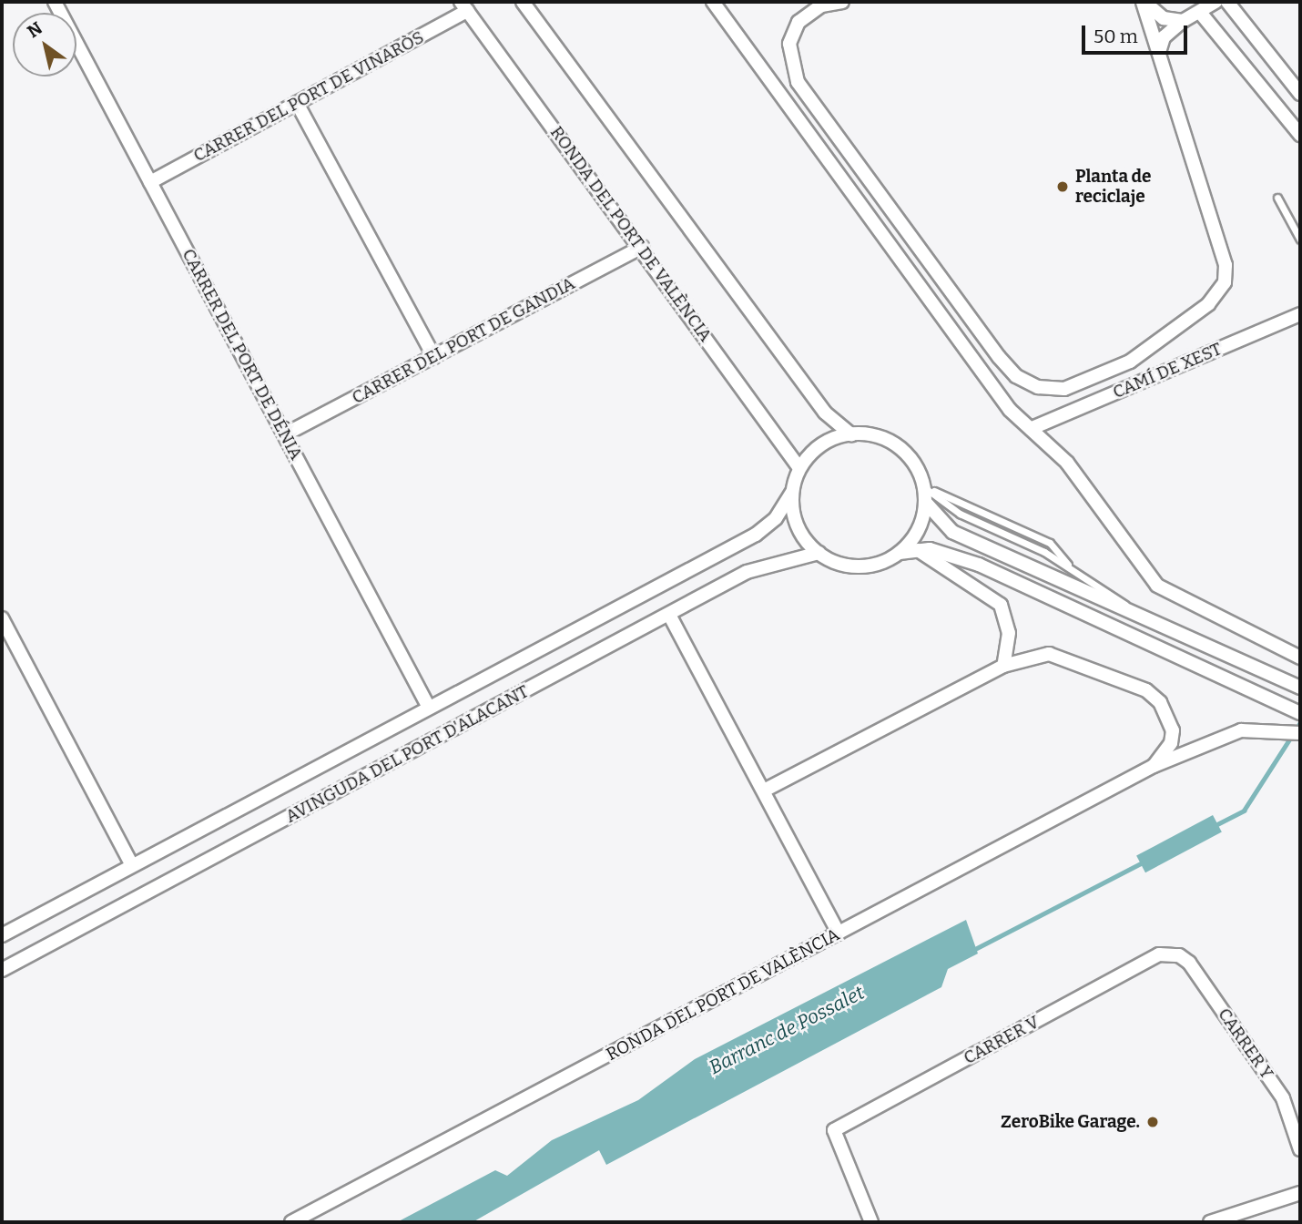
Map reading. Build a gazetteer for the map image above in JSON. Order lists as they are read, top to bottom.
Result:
{
  "streets": {
    "street": [
      "CARRER DEL PORT DE VINARÒS",
      "RONDA DEL PORT DE VALÈNCIA",
      "CARRER DEL PORT DE GANDIA",
      "CARRER DEL PORT DE DÉNIA",
      "CAMÍ DE XEST",
      "AVINGUDA DEL PORT D'ALACANT",
      "CARRER V",
      "CARRER Y"
    ]
  },
  "crossings": [
    ["CARRER DEL PORT DE VINARÒS", "RONDA DEL PORT DE VALÈNCIA"],
    ["CARRER DEL PORT DE VINARÒS", "CARRER DEL PORT DE DÉNIA"],
    ["RONDA DEL PORT DE VALÈNCIA", "CARRER DEL PORT DE GANDIA"],
    ["RONDA DEL PORT DE VALÈNCIA", "AVINGUDA DEL PORT D'ALACANT"],
    ["CARRER DEL PORT DE GANDIA", "CARRER DEL PORT DE DÉNIA"],
    ["CARRER DEL PORT DE DÉNIA", "AVINGUDA DEL PORT D'ALACANT"],
    ["CARRER V", "CARRER Y"]
  ],
  "water": ["Barranc de Possalet"],
  "places": ["Planta de reciclaje", "ZeroBike Garage."],
  "scale_bar": "50 m",
  "north": "top left"
}
